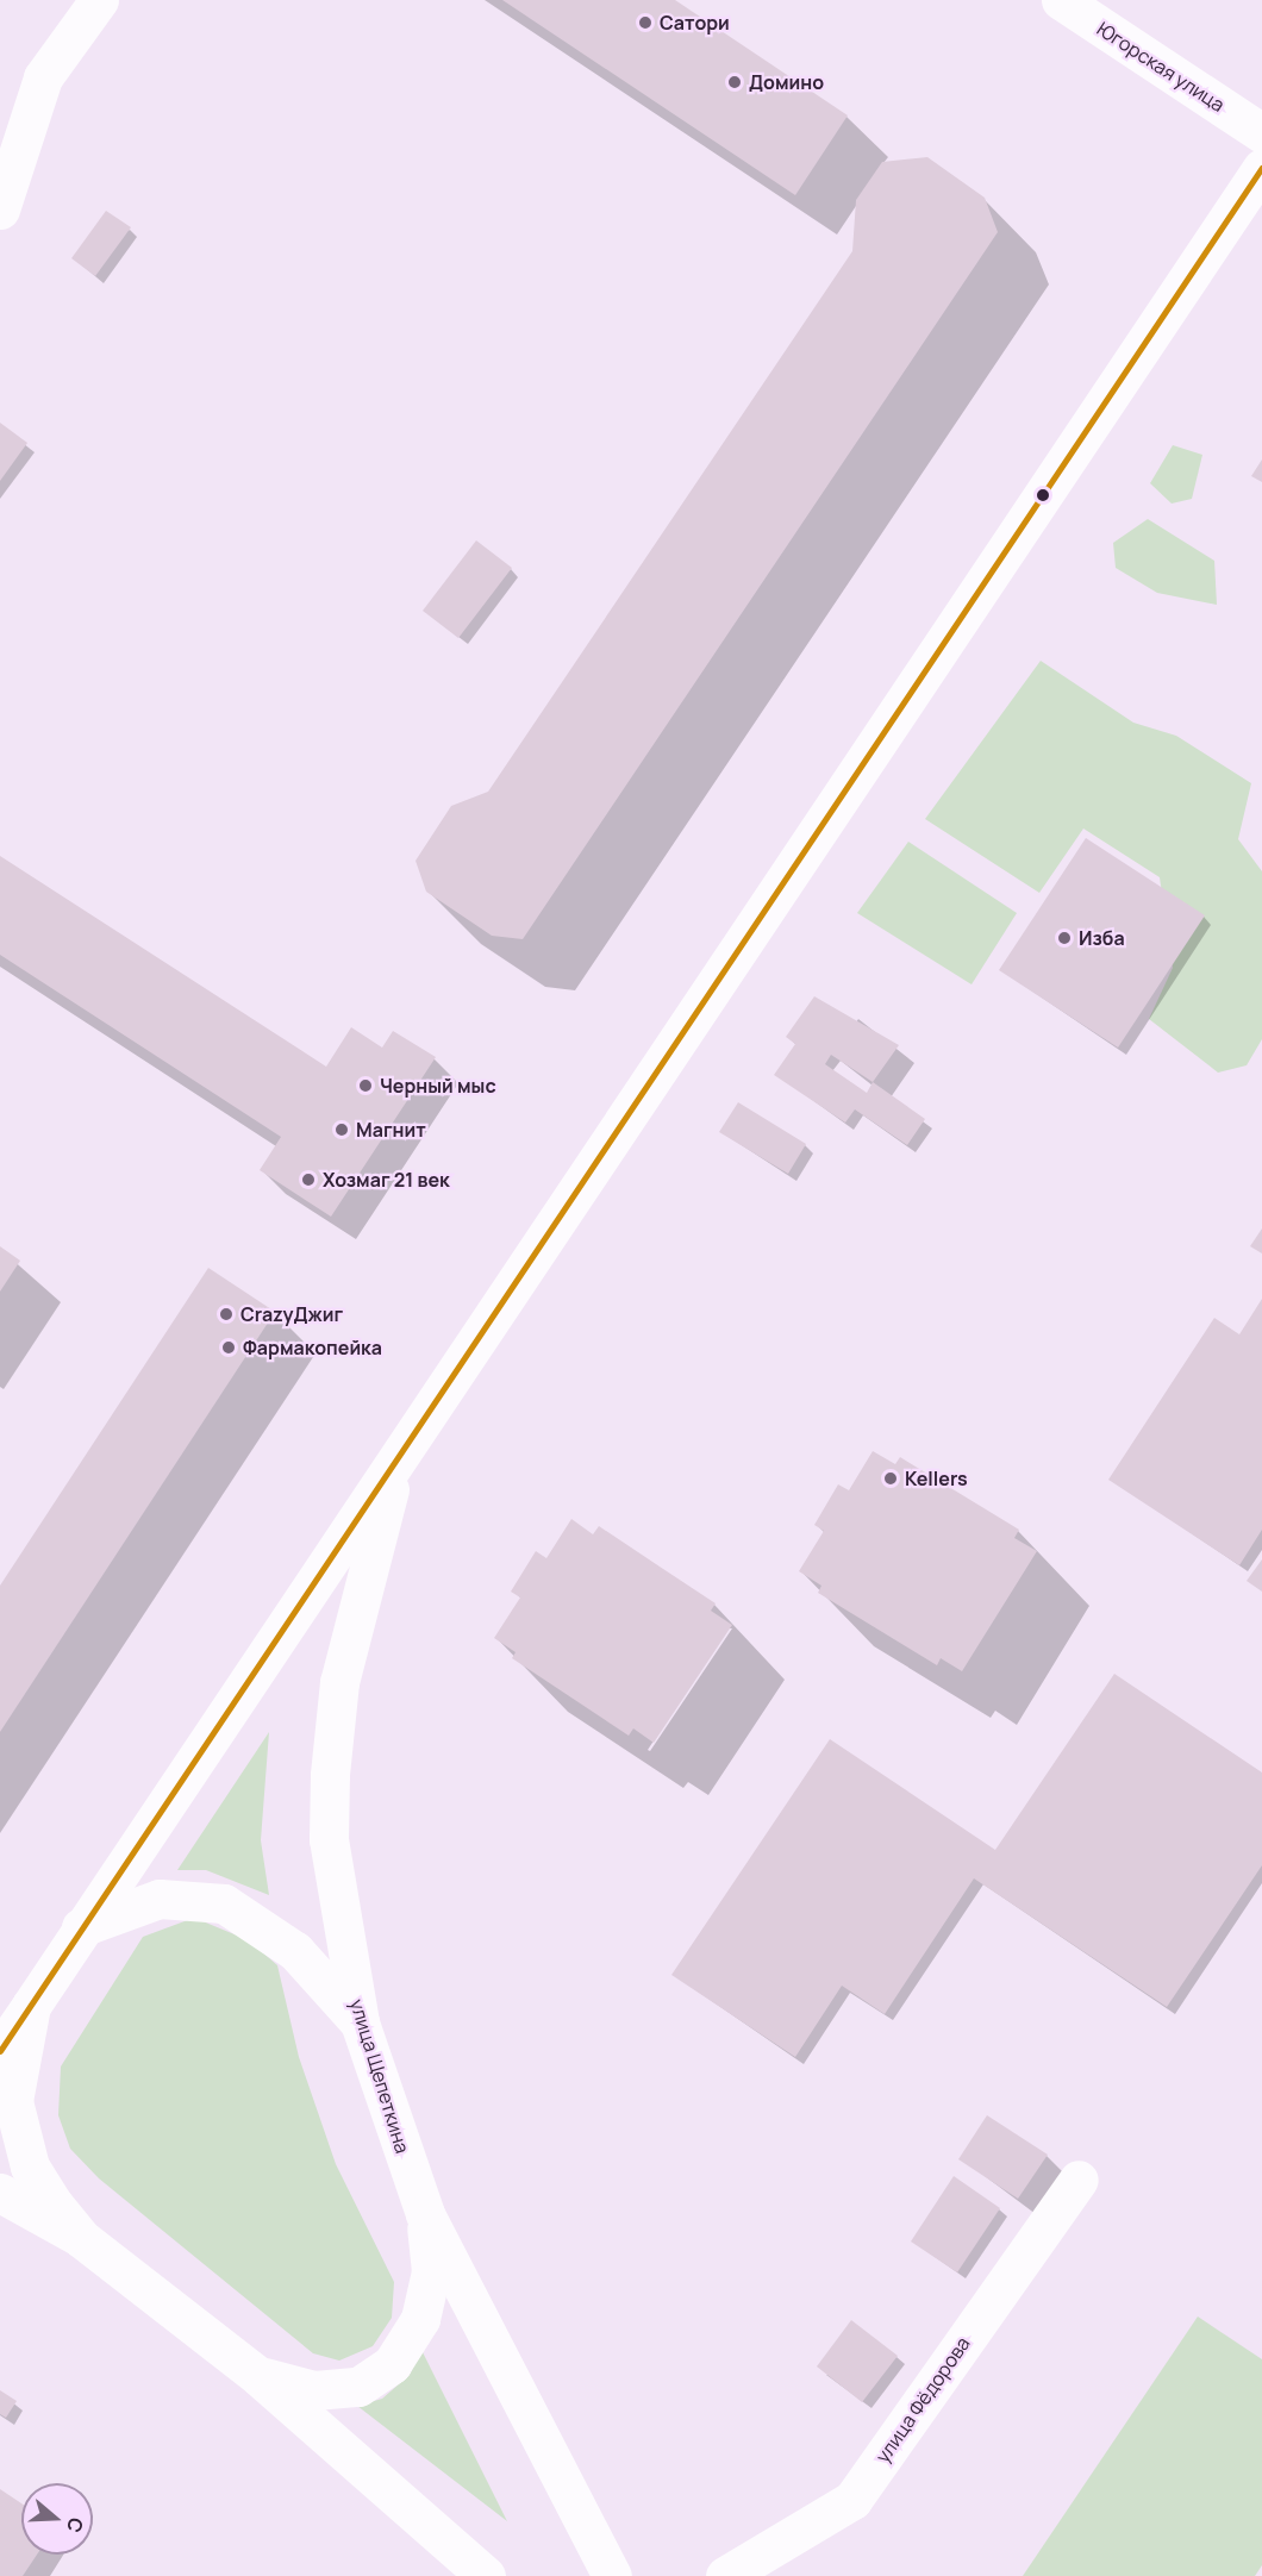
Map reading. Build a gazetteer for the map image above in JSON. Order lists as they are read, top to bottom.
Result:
{
  "streets": {
    "main road": ["Югорская улица", "улица Щепеткина", "улица Фёдорова"]
  },
  "places": [
    "Сатори",
    "Домино",
    "Изба",
    "Черный мыс",
    "Магнит",
    "Хозмаг 21 век",
    "CrazyДжиг",
    "Фармакопейка",
    "Kellers"
  ],
  "north": "right"
}
